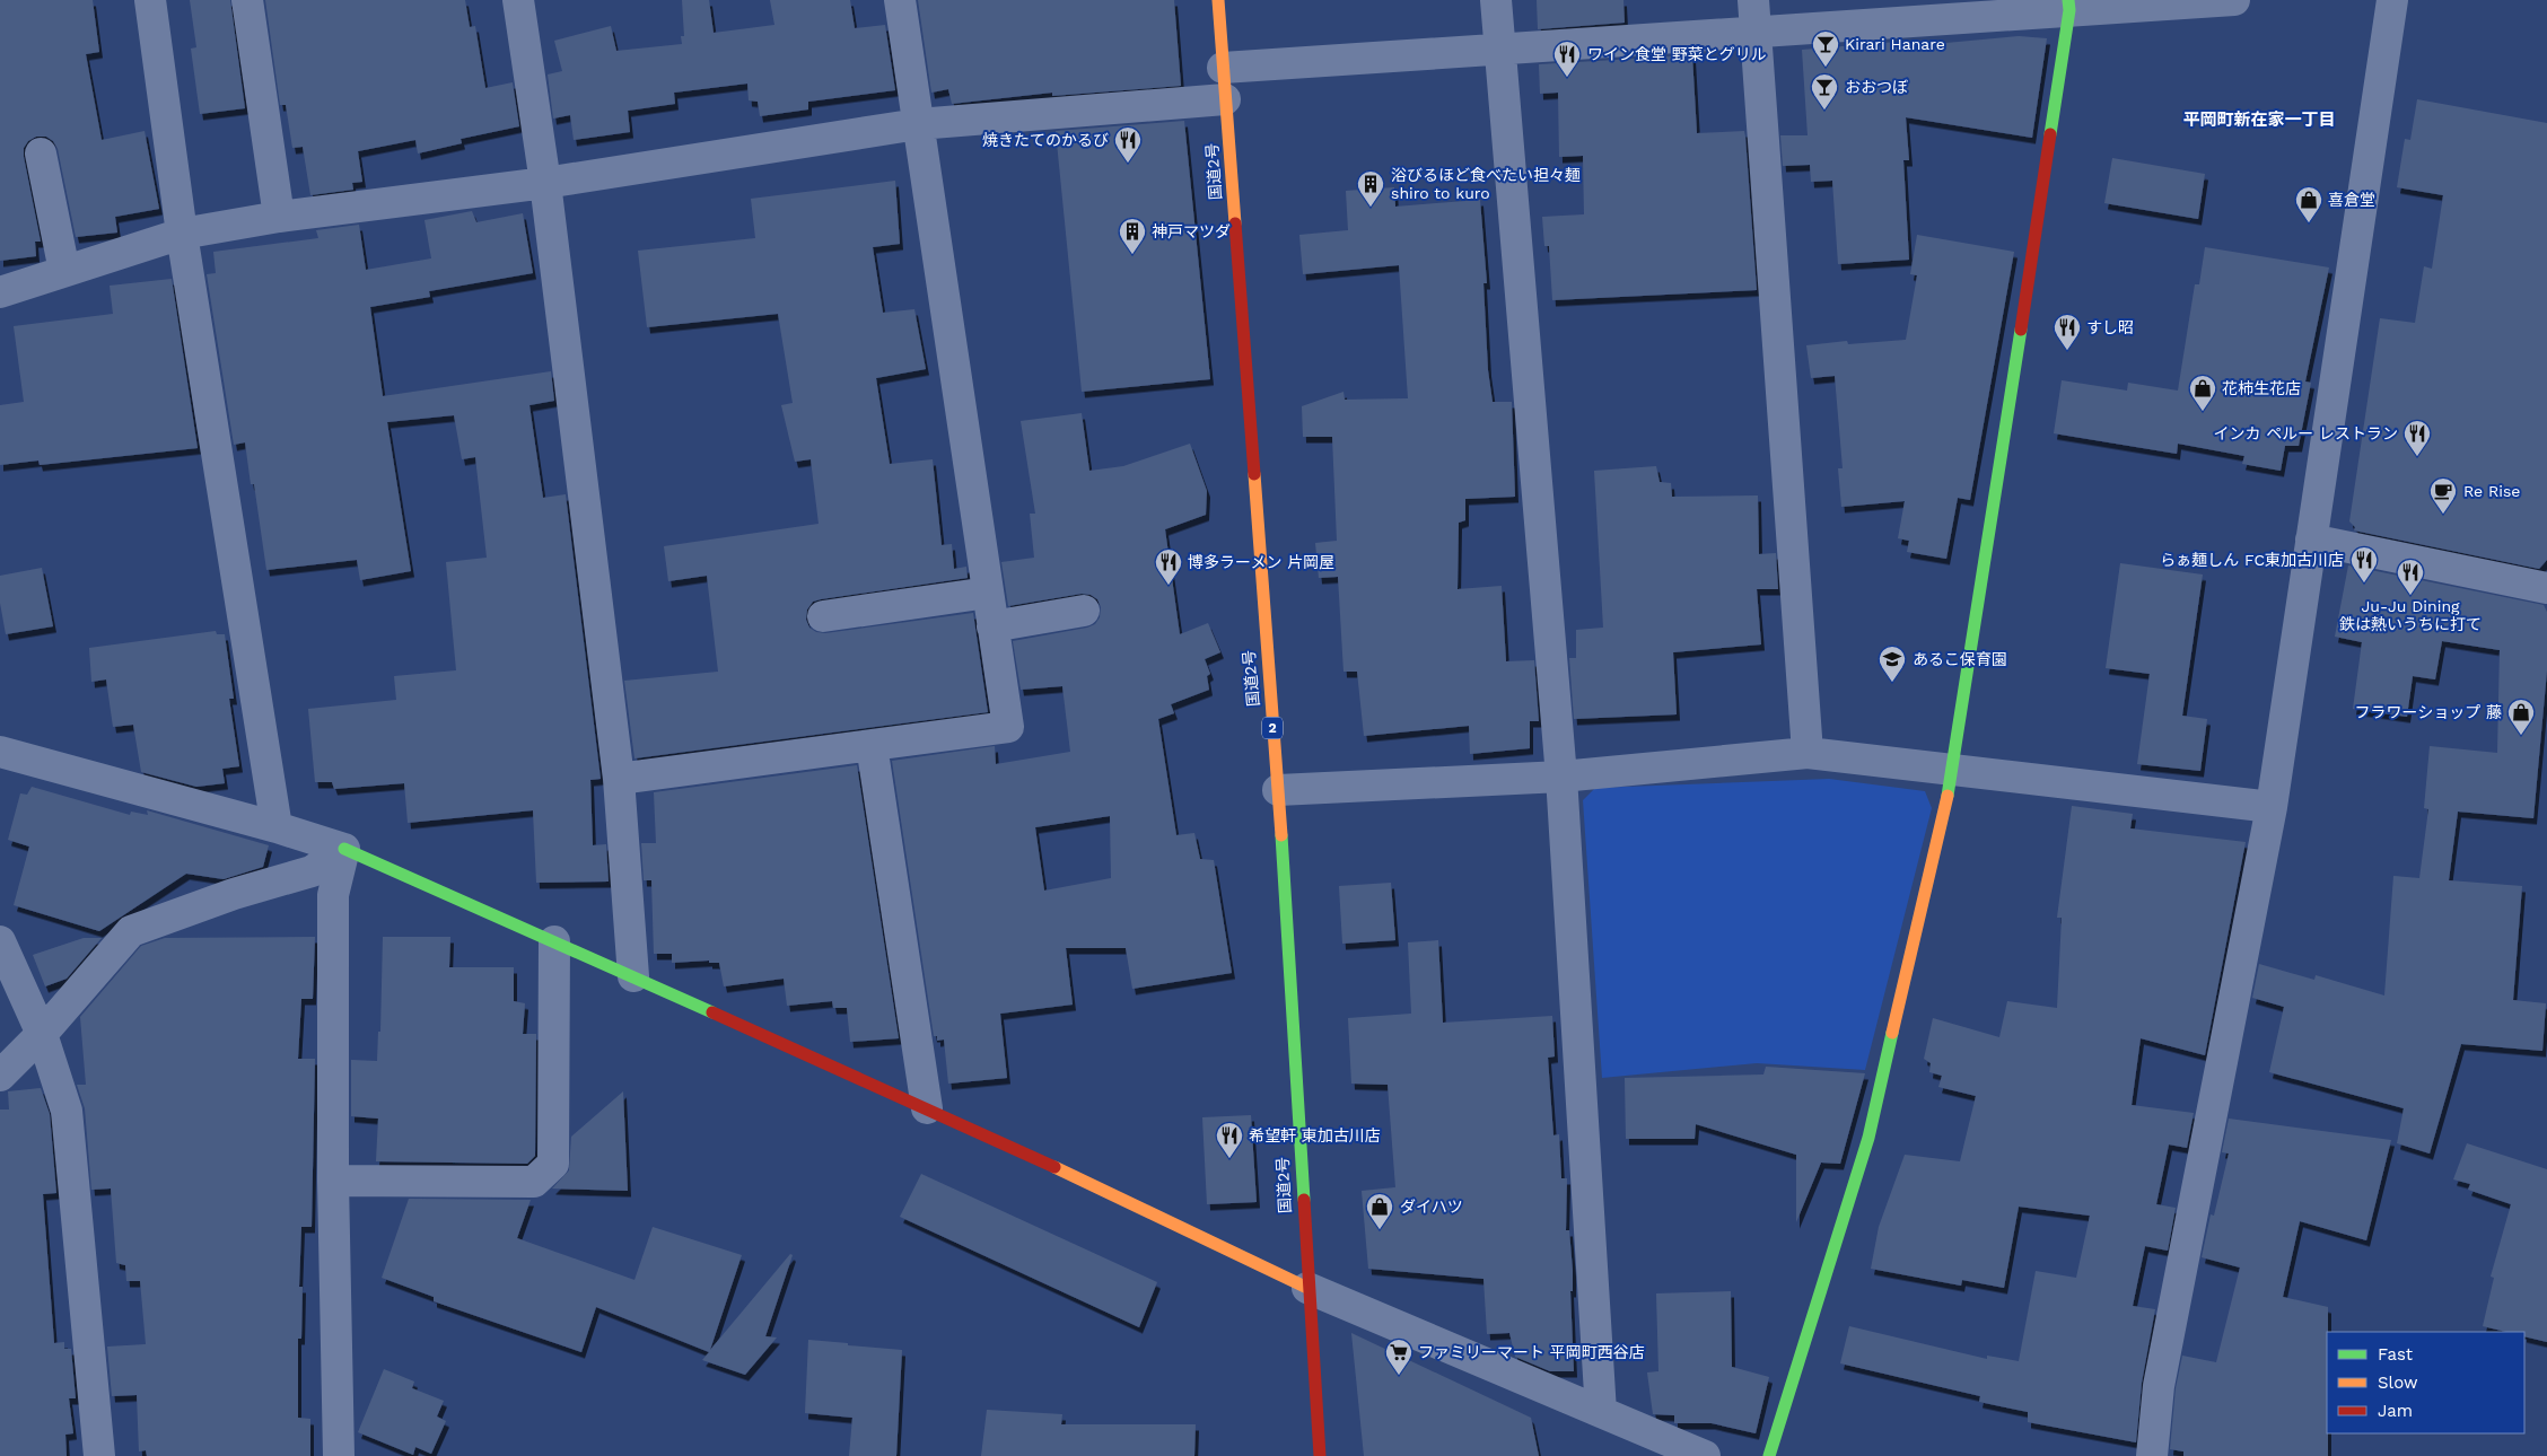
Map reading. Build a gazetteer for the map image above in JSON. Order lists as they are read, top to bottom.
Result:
{
  "streets": {
    "main road": ["国道2号", "2"]
  },
  "districts": ["平岡町新在家一丁目"],
  "places": {
    "bar": ["Kirari Hanare", "おおつぼ"],
    "restaurant": [
      "ワイン食堂 野菜とグリル",
      "焼きたてのかるび",
      "すし昭",
      "インカ ペルー レストラン",
      "らぁ麺しん FC東加古川店",
      "博多ラーメン 片岡屋",
      "Ju-Ju Dining 鉄は熱いうちに打て",
      "希望軒 東加古川店"
    ],
    "building": ["浴びるほど食べたい担々麺 shiro to kuro", "神戸マツダ"],
    "shop": [
      "喜倉堂",
      "花柿生花店",
      "フラワーショップ 藤",
      "ダイハツ"
    ],
    "cafe": ["Re Rise"],
    "school or university": ["あるこ保育園"],
    "supermarket": ["ファミリーマート 平岡町西谷店"]
  },
  "legend": ["Fast", "Slow", "Jam"]
}
